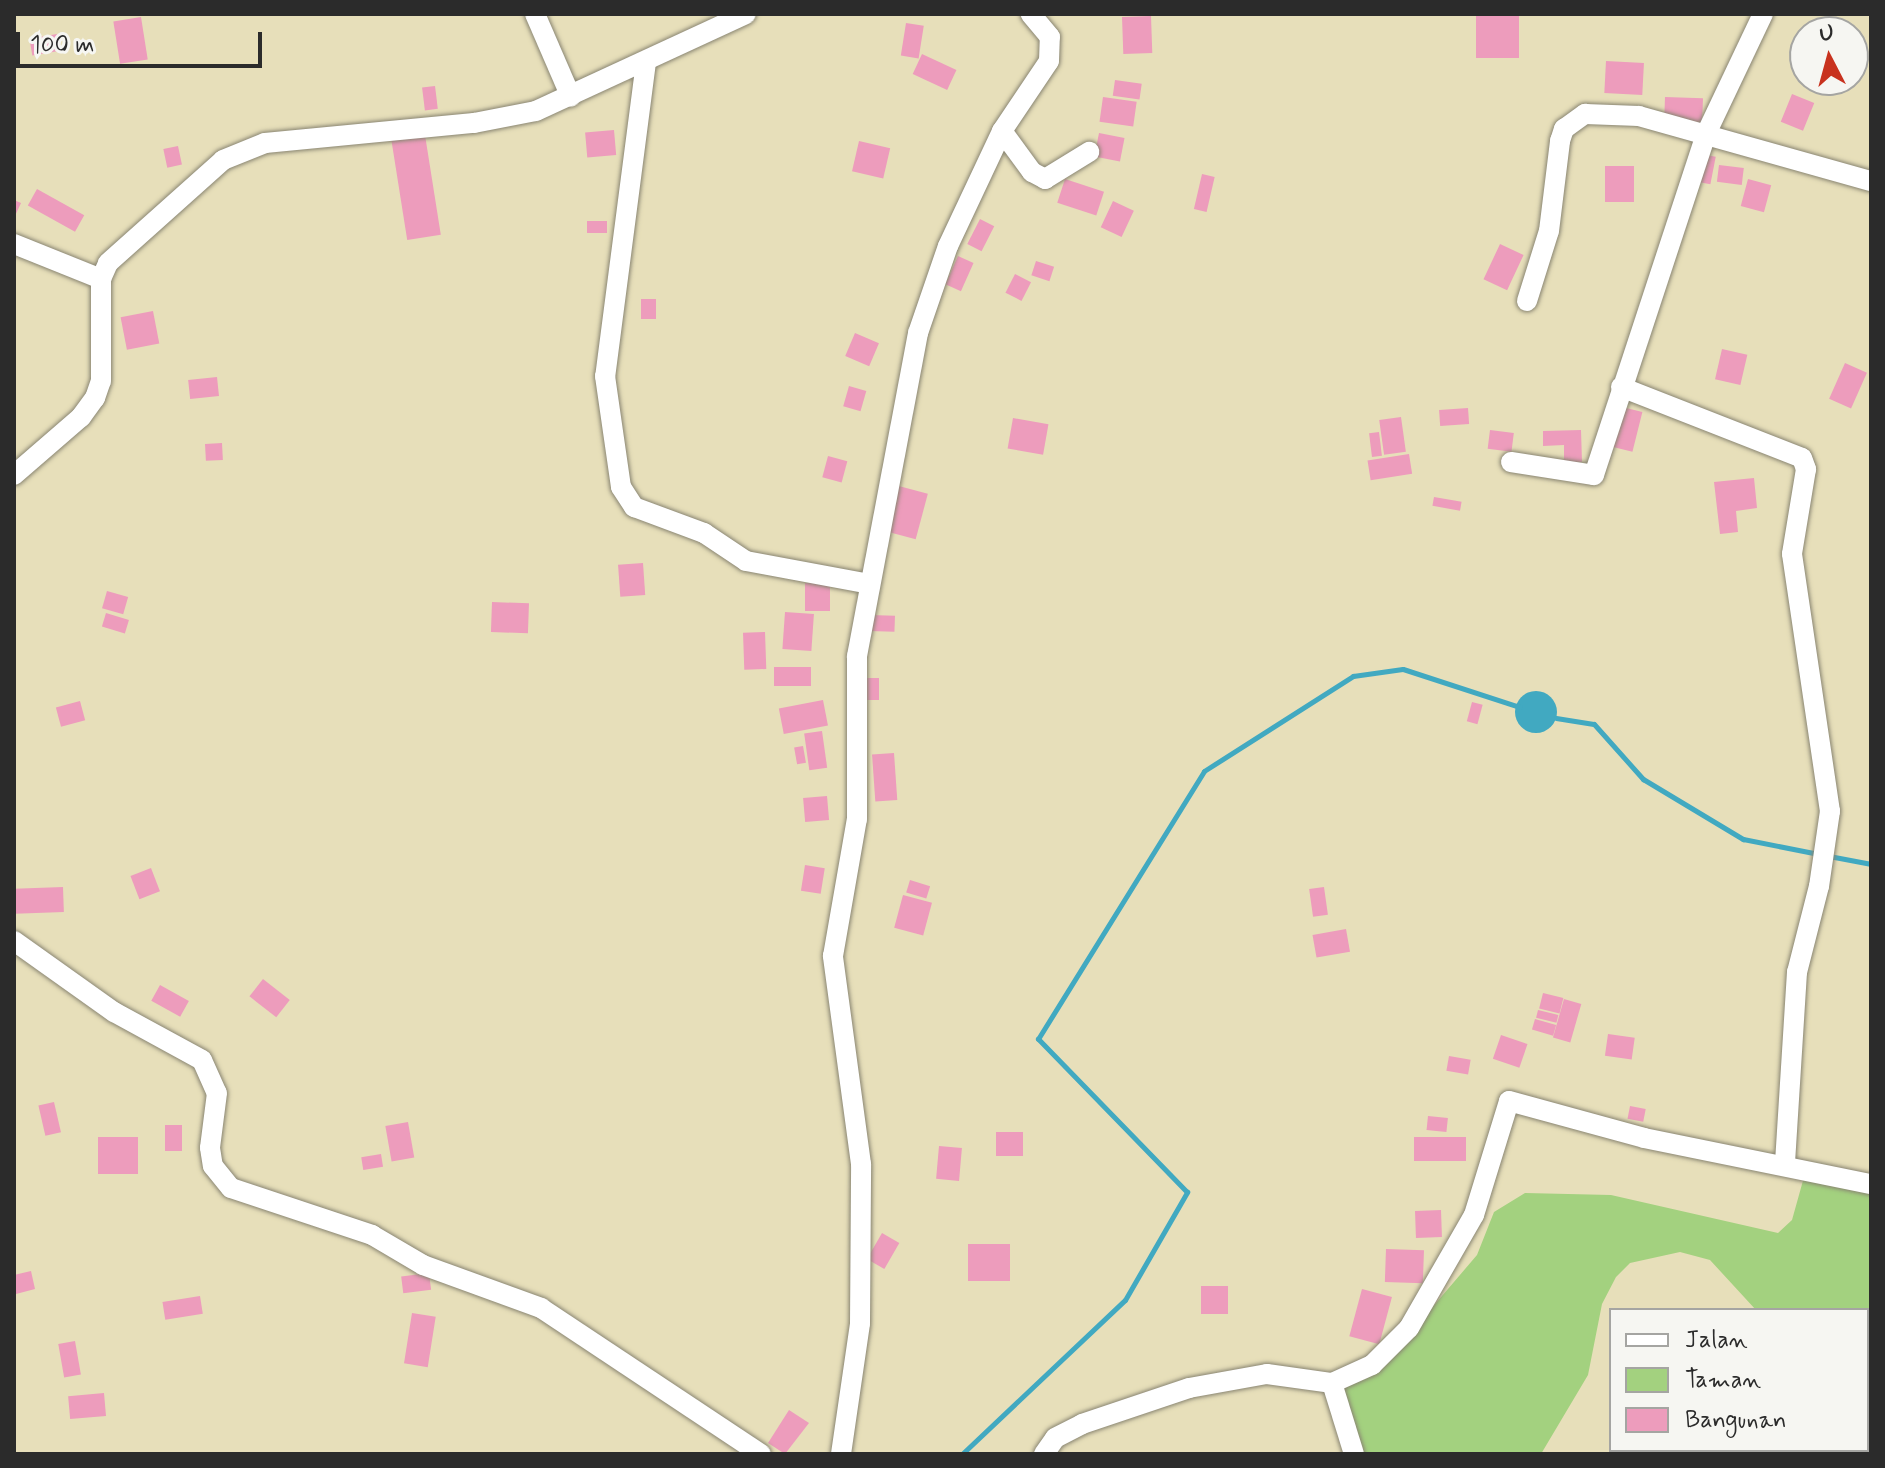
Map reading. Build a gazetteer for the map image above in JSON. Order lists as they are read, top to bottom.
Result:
{
  "legend": ["Jalan", "Taman", "Bangunan"],
  "scale_bar": "100 m",
  "north": "top"
}
